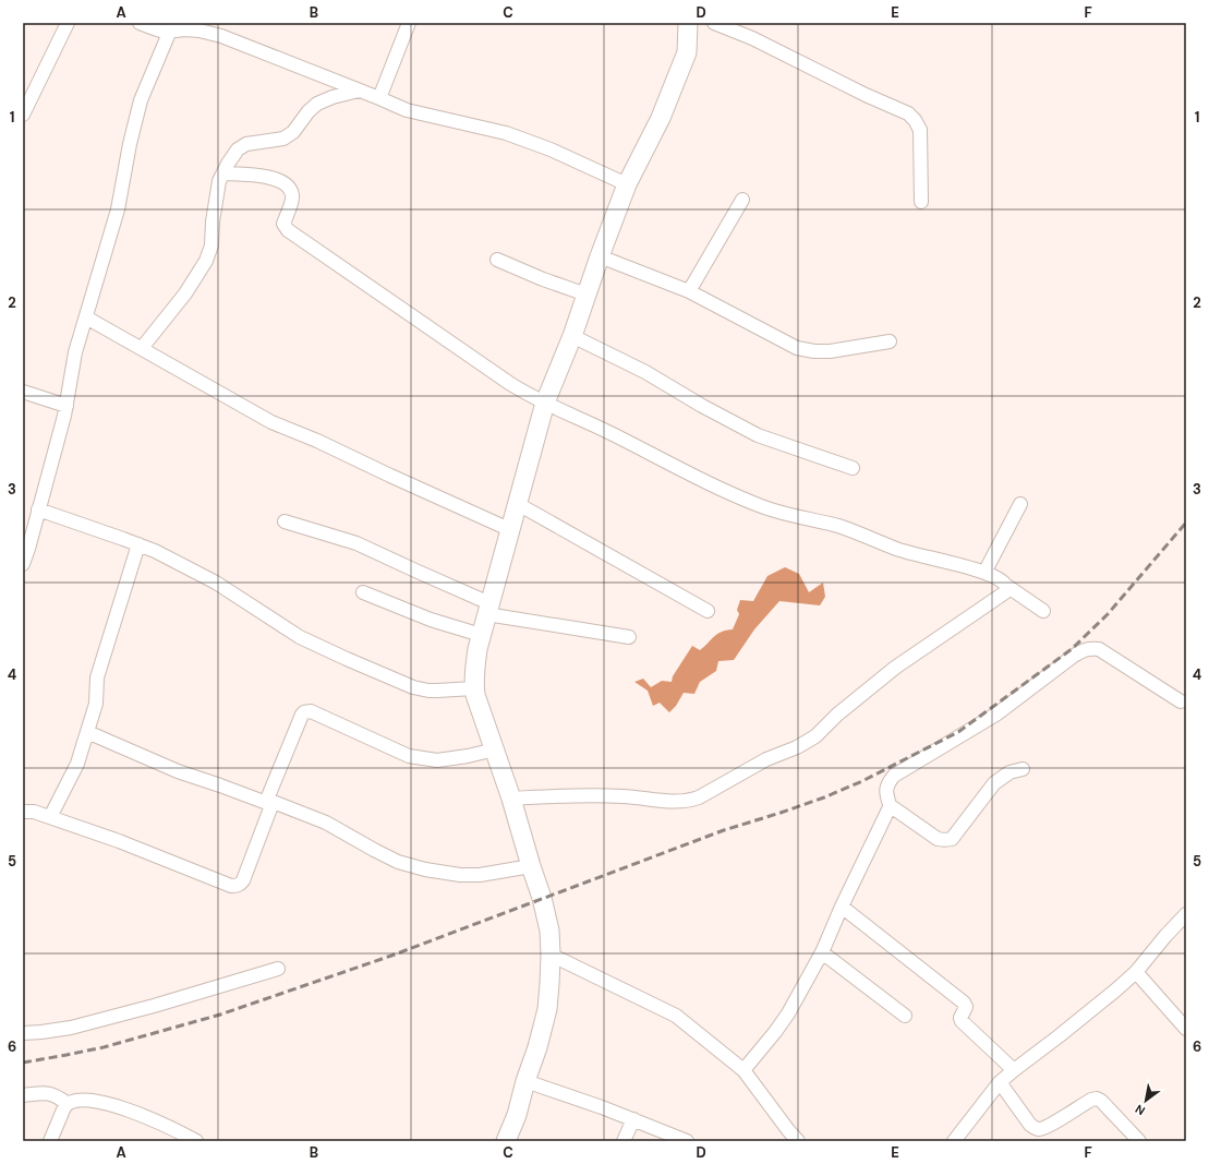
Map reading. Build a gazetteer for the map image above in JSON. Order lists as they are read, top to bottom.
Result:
{
  "north": "bottom left",
  "grid": {
    "columns": [
      "A",
      "B",
      "C",
      "D",
      "E",
      "F"
    ],
    "rows": [
      "1",
      "2",
      "3",
      "4",
      "5",
      "6"
    ]
  }
}
